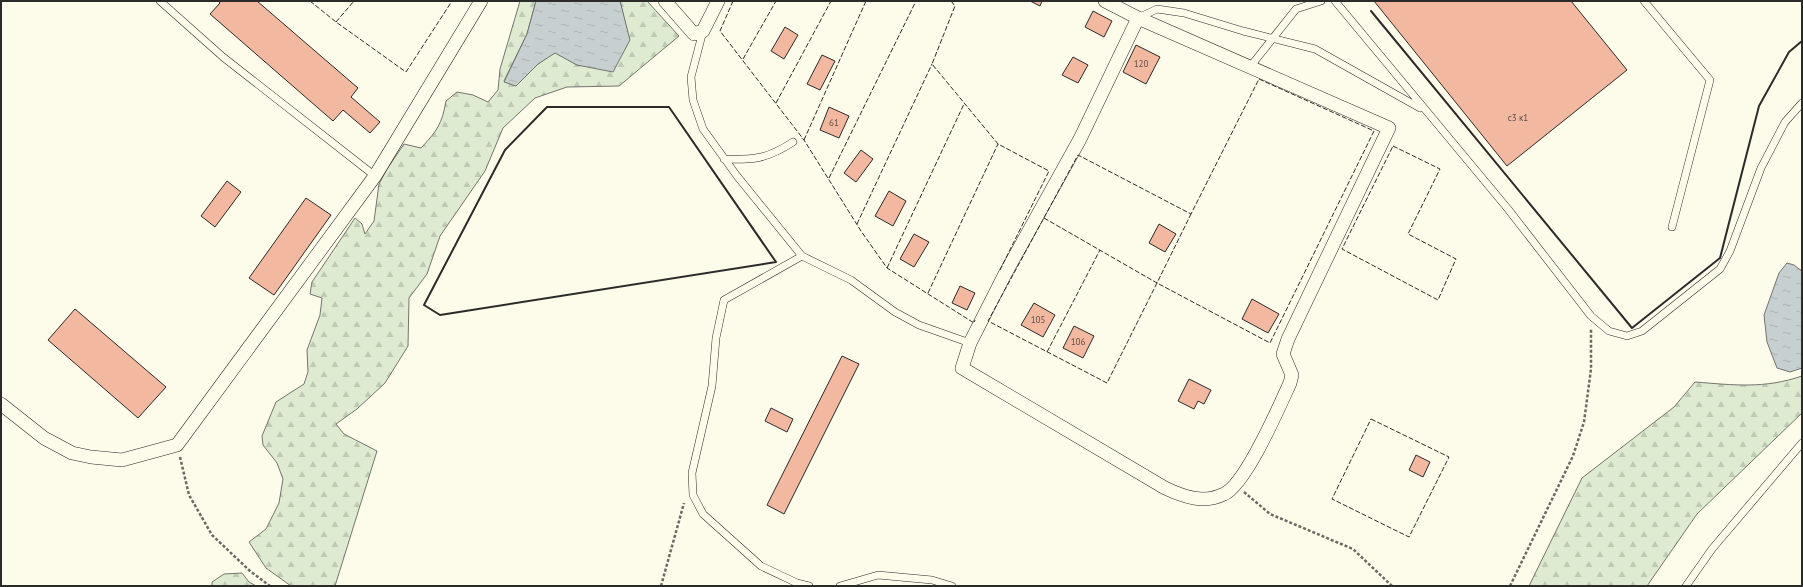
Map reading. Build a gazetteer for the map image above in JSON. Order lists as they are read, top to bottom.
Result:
{
  "house_numbers": [
    "120",
    "с3 к1",
    "61",
    "105",
    "106"
  ]
}
